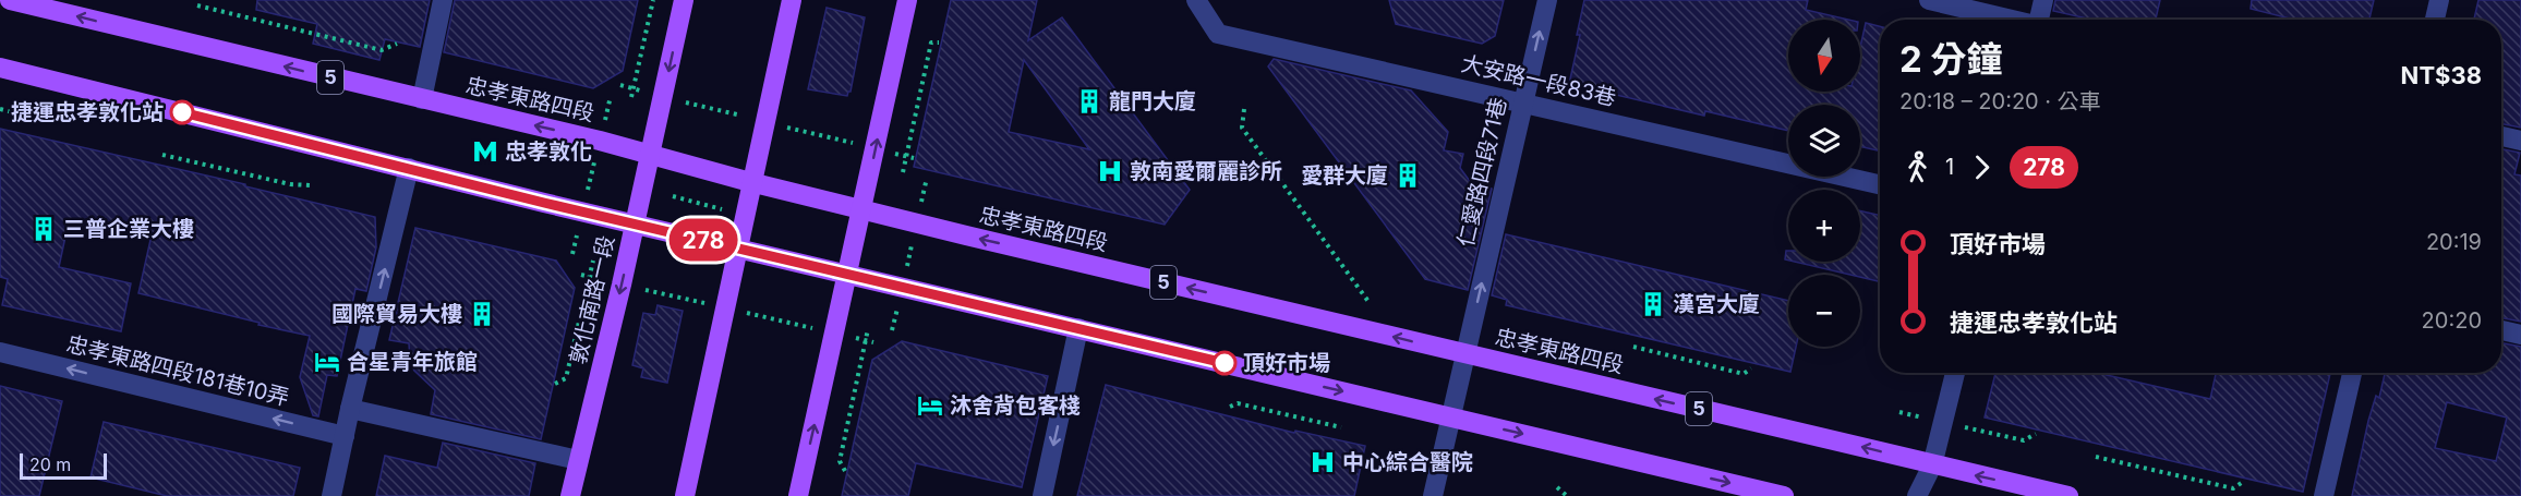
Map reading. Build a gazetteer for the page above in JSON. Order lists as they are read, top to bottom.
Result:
{
  "streets": {
    "main road": ["5", "忠孝東路四段", "敦化南路一段"],
    "street": ["大安路一段83巷", "仁愛路四段71巷", "忠孝東路四段181巷10弄"]
  },
  "crossings": [
    ["大安路一段83巷", "仁愛路四段71巷"],
    ["忠孝東路四段", "仁愛路四段71巷"],
    ["忠孝東路四段", "敦化南路一段"]
  ],
  "one_way": ["仁愛路四段71巷", "忠孝東路四段181巷10弄"],
  "places": {
    "building": [
      "龍門大廈",
      "愛群大廈",
      "三普企業大樓",
      "漢宮大廈",
      "國際貿易大樓"
    ],
    "other": ["捷運忠孝敦化站", "頂好市場"],
    "metro station": ["忠孝敦化"],
    "hospital": ["敦南愛爾麗診所", "中心綜合醫院"],
    "hotel": ["合星青年旅館", "沐舍背包客棧"]
  },
  "lines": ["bus line 278"],
  "scale_bar": "20 m",
  "north": "bottom",
  "page": {
    "on_map": "278",
    "map_buttons": ["+", "−"],
    "heading": ["2 分鐘", "20:18 – 20:20 · 公車", "NT$38"],
    "legs": ["1", "278"],
    "list": [
      {
        "name": "頂好市場",
        "value": "20:19"
      },
      {
        "name": "捷運忠孝敦化站",
        "value": "20:20"
      }
    ],
    "scale": "20 m"
  }
}
